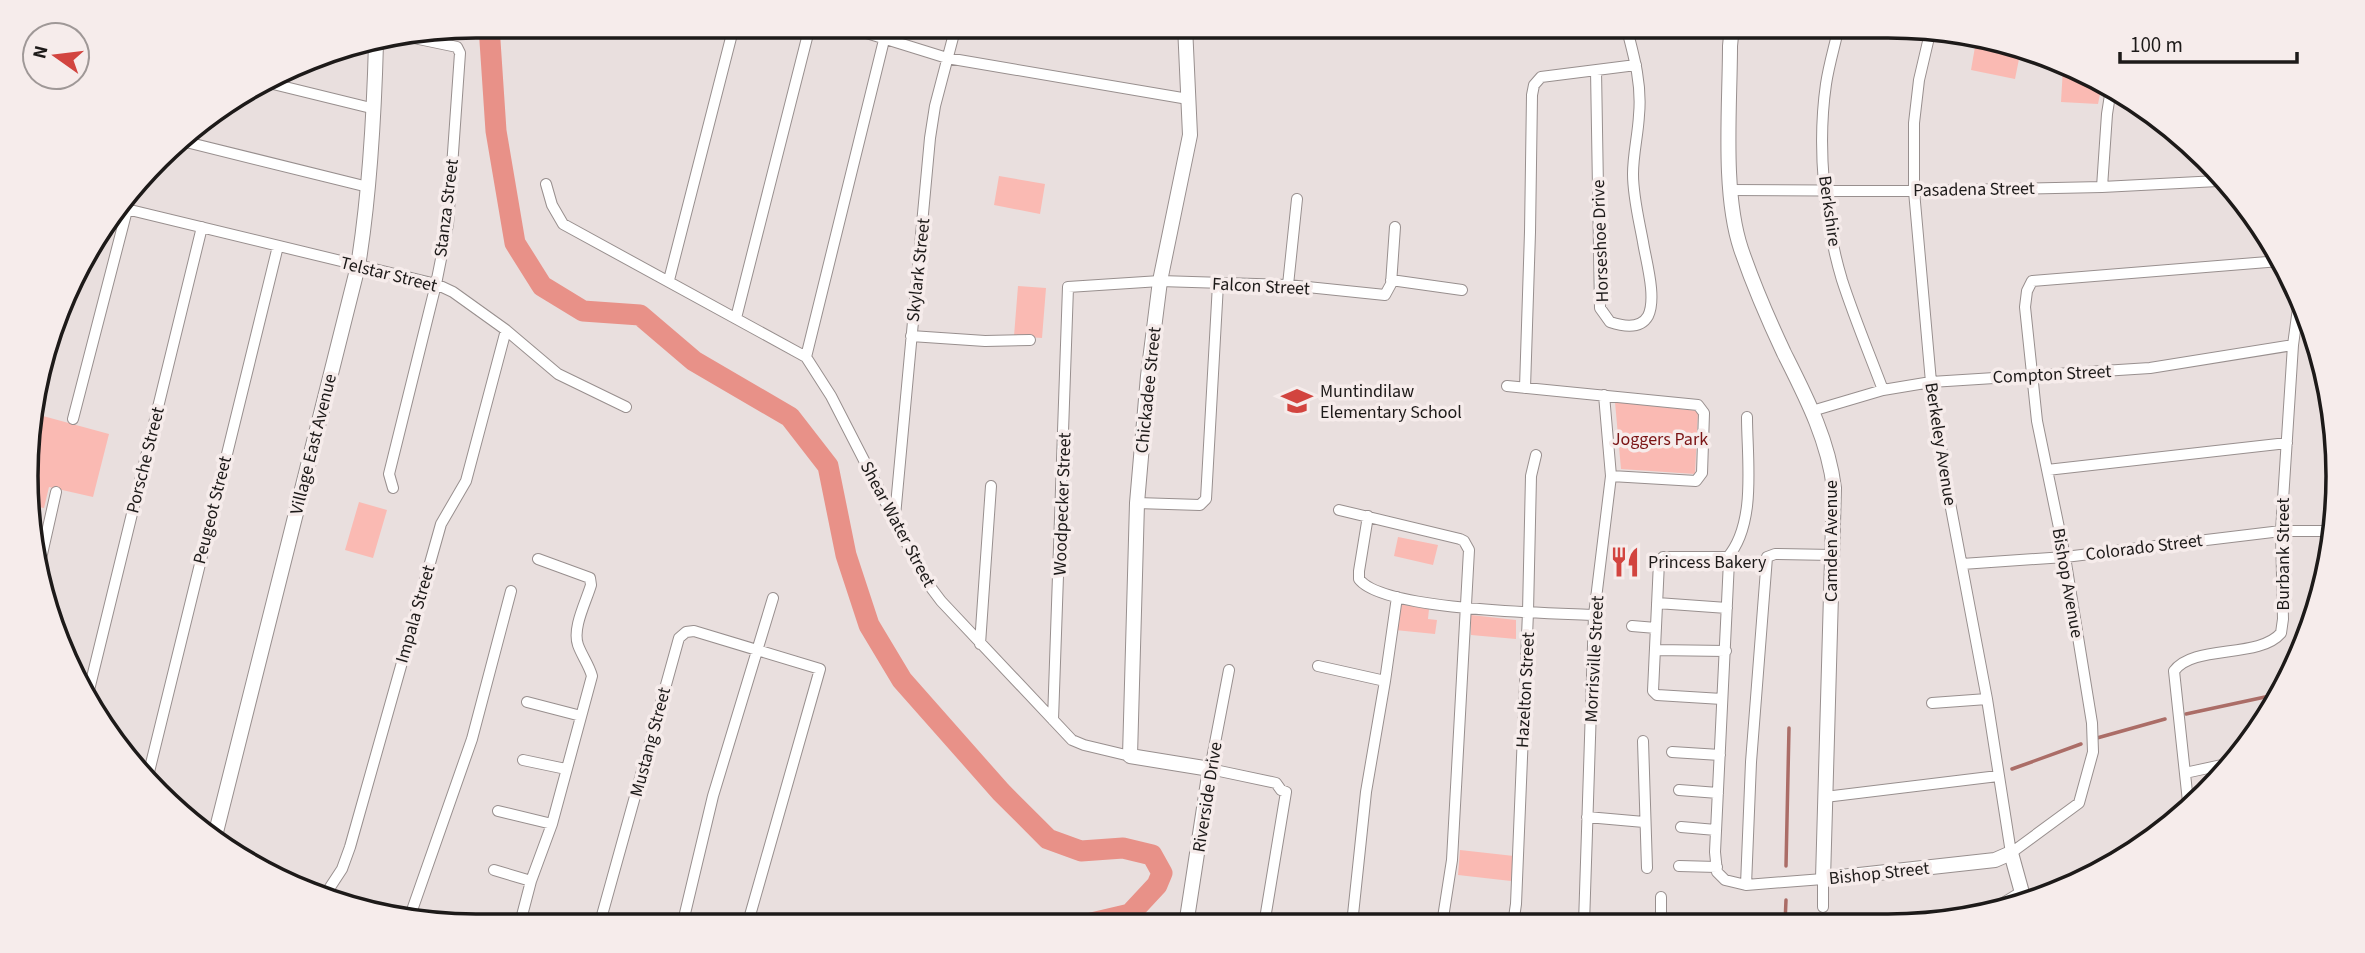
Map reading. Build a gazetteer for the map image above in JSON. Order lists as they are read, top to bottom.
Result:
{
  "streets": {
    "street": [
      "Pasadena Street",
      "Stanza Street",
      "Berkshire",
      "Horseshoe Drive",
      "Skylark Street",
      "Telstar Street",
      "Falcon Street",
      "Compton Street",
      "Chickadee Street",
      "Village East Avenue",
      "Berkeley Avenue",
      "Porsche Street",
      "Woodpecker Street",
      "Peugeot Street",
      "Shear Water Street",
      "Camden Avenue",
      "Colorado Street",
      "Burbank Street",
      "Bishop Avenue",
      "Impala Street",
      "Morrisville Street",
      "Hazelton Street",
      "Mustang Street",
      "Riverside Drive",
      "Bishop Street"
    ]
  },
  "crossings": [
    ["Pasadena Street", "Berkshire"],
    ["Pasadena Street", "Berkeley Avenue"],
    ["Pasadena Street", "Camden Avenue"],
    ["Stanza Street", "Telstar Street"],
    ["Berkshire", "Compton Street"],
    ["Skylark Street", "Shear Water Street"],
    ["Telstar Street", "Village East Avenue"],
    ["Telstar Street", "Porsche Street"],
    ["Telstar Street", "Peugeot Street"],
    ["Telstar Street", "Impala Street"],
    ["Falcon Street", "Chickadee Street"],
    ["Falcon Street", "Woodpecker Street"],
    ["Compton Street", "Berkeley Avenue"],
    ["Compton Street", "Camden Avenue"],
    ["Compton Street", "Burbank Street"],
    ["Compton Street", "Bishop Avenue"],
    ["Chickadee Street", "Shear Water Street"],
    ["Berkeley Avenue", "Colorado Street"],
    ["Berkeley Avenue", "Bishop Avenue"],
    ["Berkeley Avenue", "Bishop Street"],
    ["Woodpecker Street", "Shear Water Street"],
    ["Shear Water Street", "Riverside Drive"],
    ["Camden Avenue", "Bishop Street"],
    ["Colorado Street", "Burbank Street"],
    ["Colorado Street", "Bishop Avenue"],
    ["Bishop Avenue", "Bishop Street"]
  ],
  "parks": ["Joggers Park"],
  "places": {
    "school or university": ["Muntindilaw Elementary School"],
    "restaurant": ["Princess Bakery"]
  },
  "scale_bar": "100 m",
  "north": "left"
}
